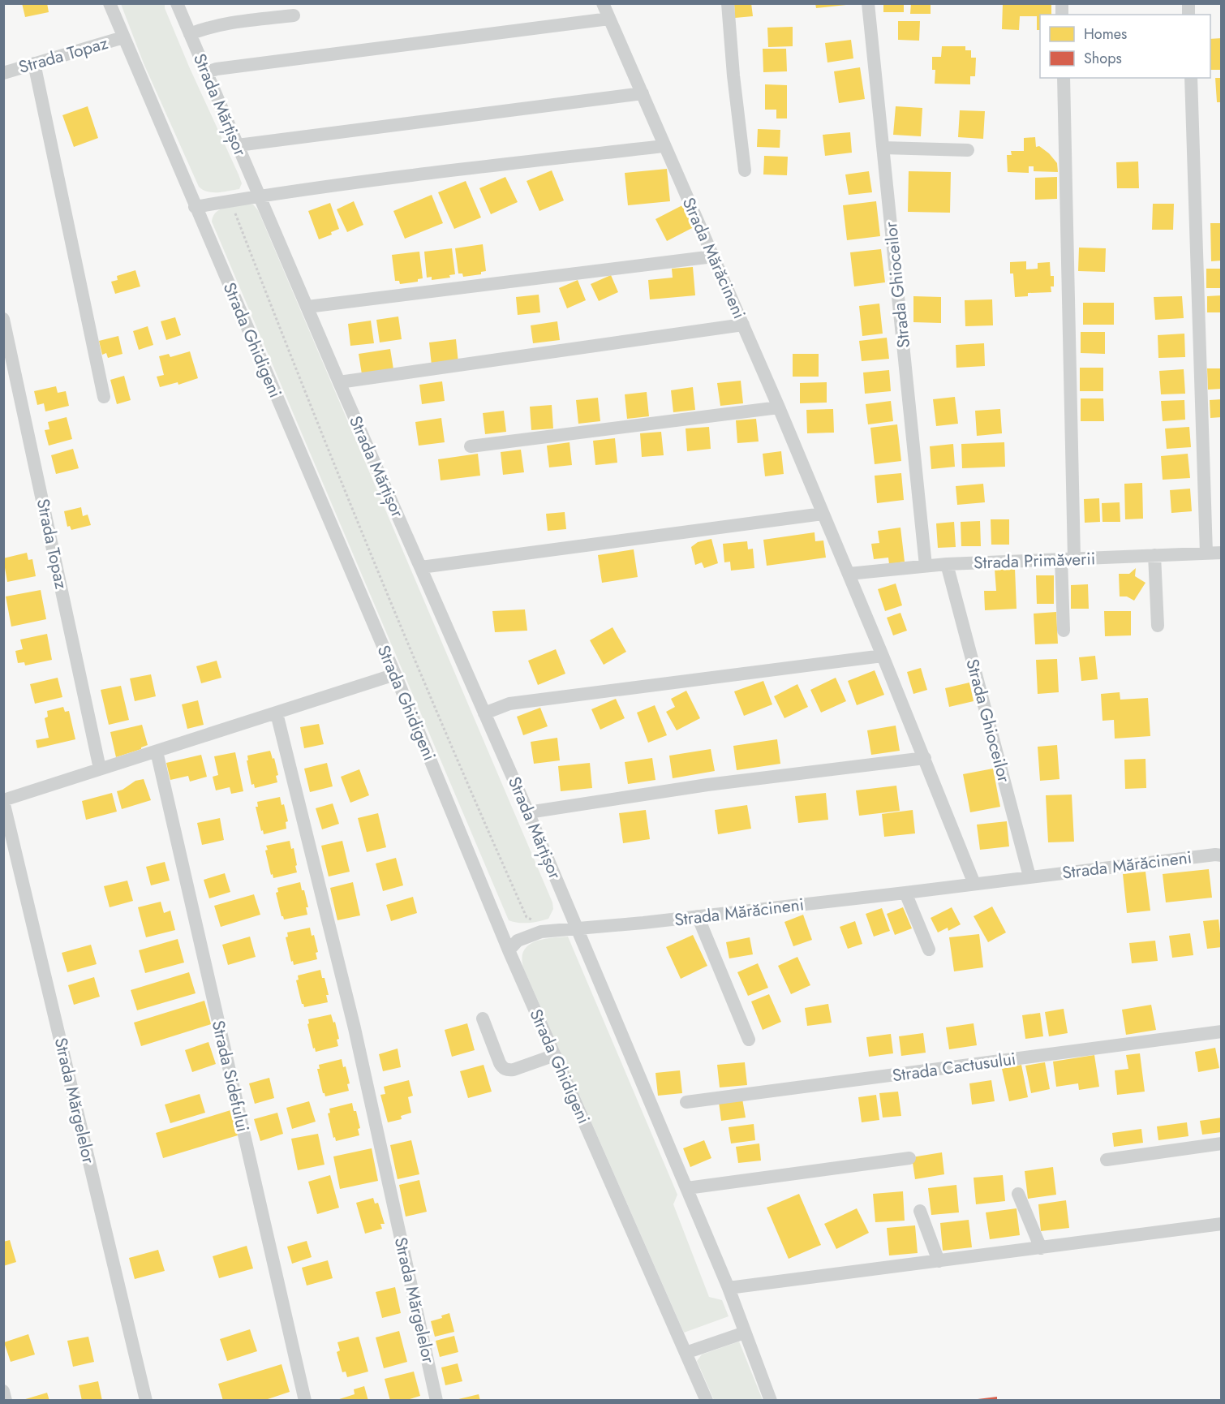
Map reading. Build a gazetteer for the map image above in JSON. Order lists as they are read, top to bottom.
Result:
{
  "streets": {
    "street": [
      "Strada Topaz",
      "Strada Mărțișor",
      "Strada Mărăcineni",
      "Strada Ghioceilor",
      "Strada Ghidigeni",
      "Strada Primăverii",
      "Strada Cactusului",
      "Strada Sidefului",
      "Strada Mărgelelor"
    ]
  },
  "crossings": [
    ["Strada Topaz", "Strada Ghidigeni"],
    ["Strada Mărțișor", "Strada Mărăcineni"],
    ["Strada Mărăcineni", "Strada Ghioceilor"],
    ["Strada Mărăcineni", "Strada Ghidigeni"],
    ["Strada Mărăcineni", "Strada Primăverii"],
    ["Strada Ghioceilor", "Strada Primăverii"]
  ],
  "legend": ["Homes", "Shops"]
}
